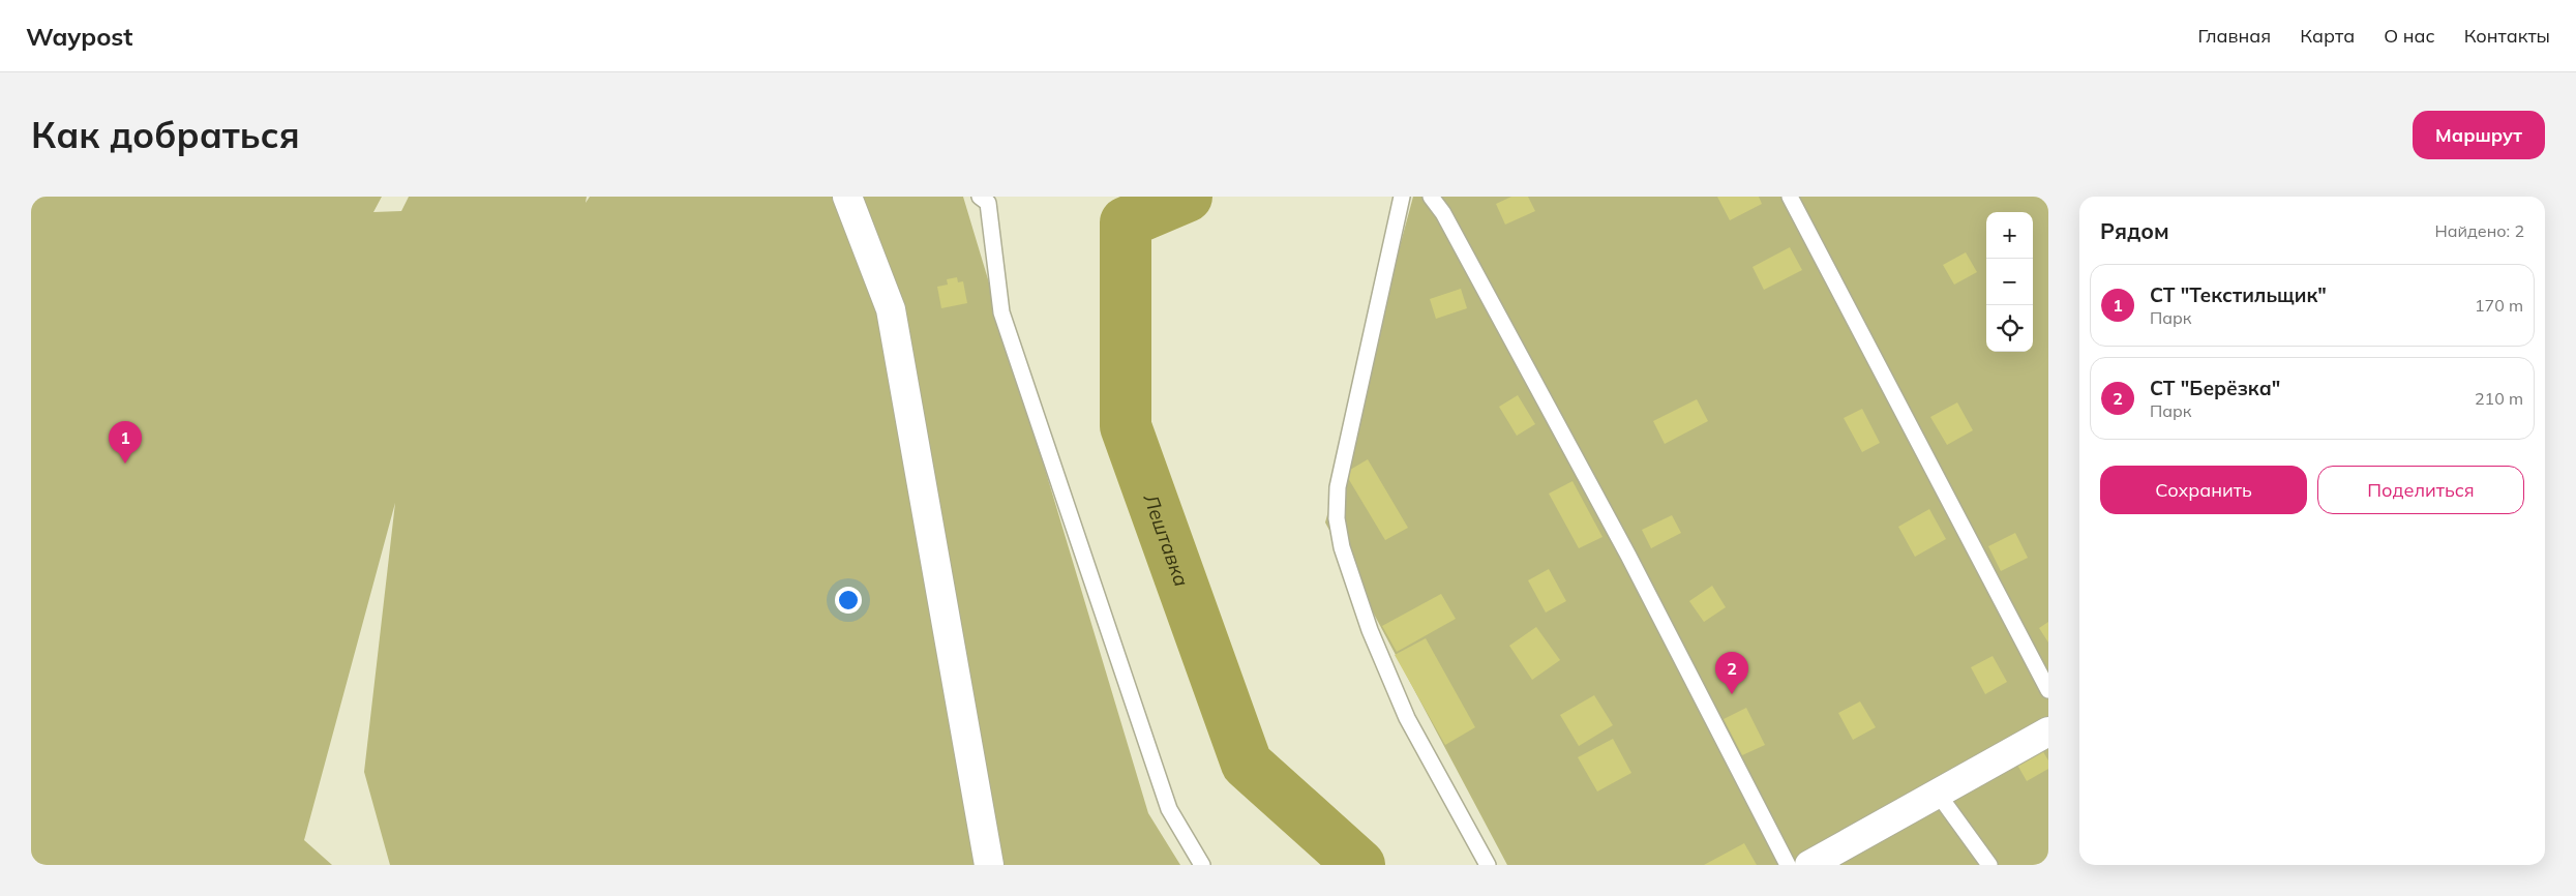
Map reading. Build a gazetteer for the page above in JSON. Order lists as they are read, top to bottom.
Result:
{
  "water": ["Лештавка"],
  "page": {
    "header": "Waypost",
    "nav": [
      "Главная",
      "Карта",
      "О нас",
      "Контакты"
    ],
    "buttons": [
      "Маршрут",
      ["Сохранить", "Поделиться"]
    ],
    "title": "Как добраться",
    "heading": ["Рядом", "Найдено: 2"],
    "map_buttons": ["+", "−"],
    "list": [
      {
        "mark": "1",
        "name": "СТ \"Текстильщик\"",
        "note": "Парк",
        "value": "170 m"
      },
      {
        "mark": "2",
        "name": "СТ \"Берёзка\"",
        "note": "Парк",
        "value": "210 m"
      }
    ],
    "pins": ["1", "2"]
  }
}
